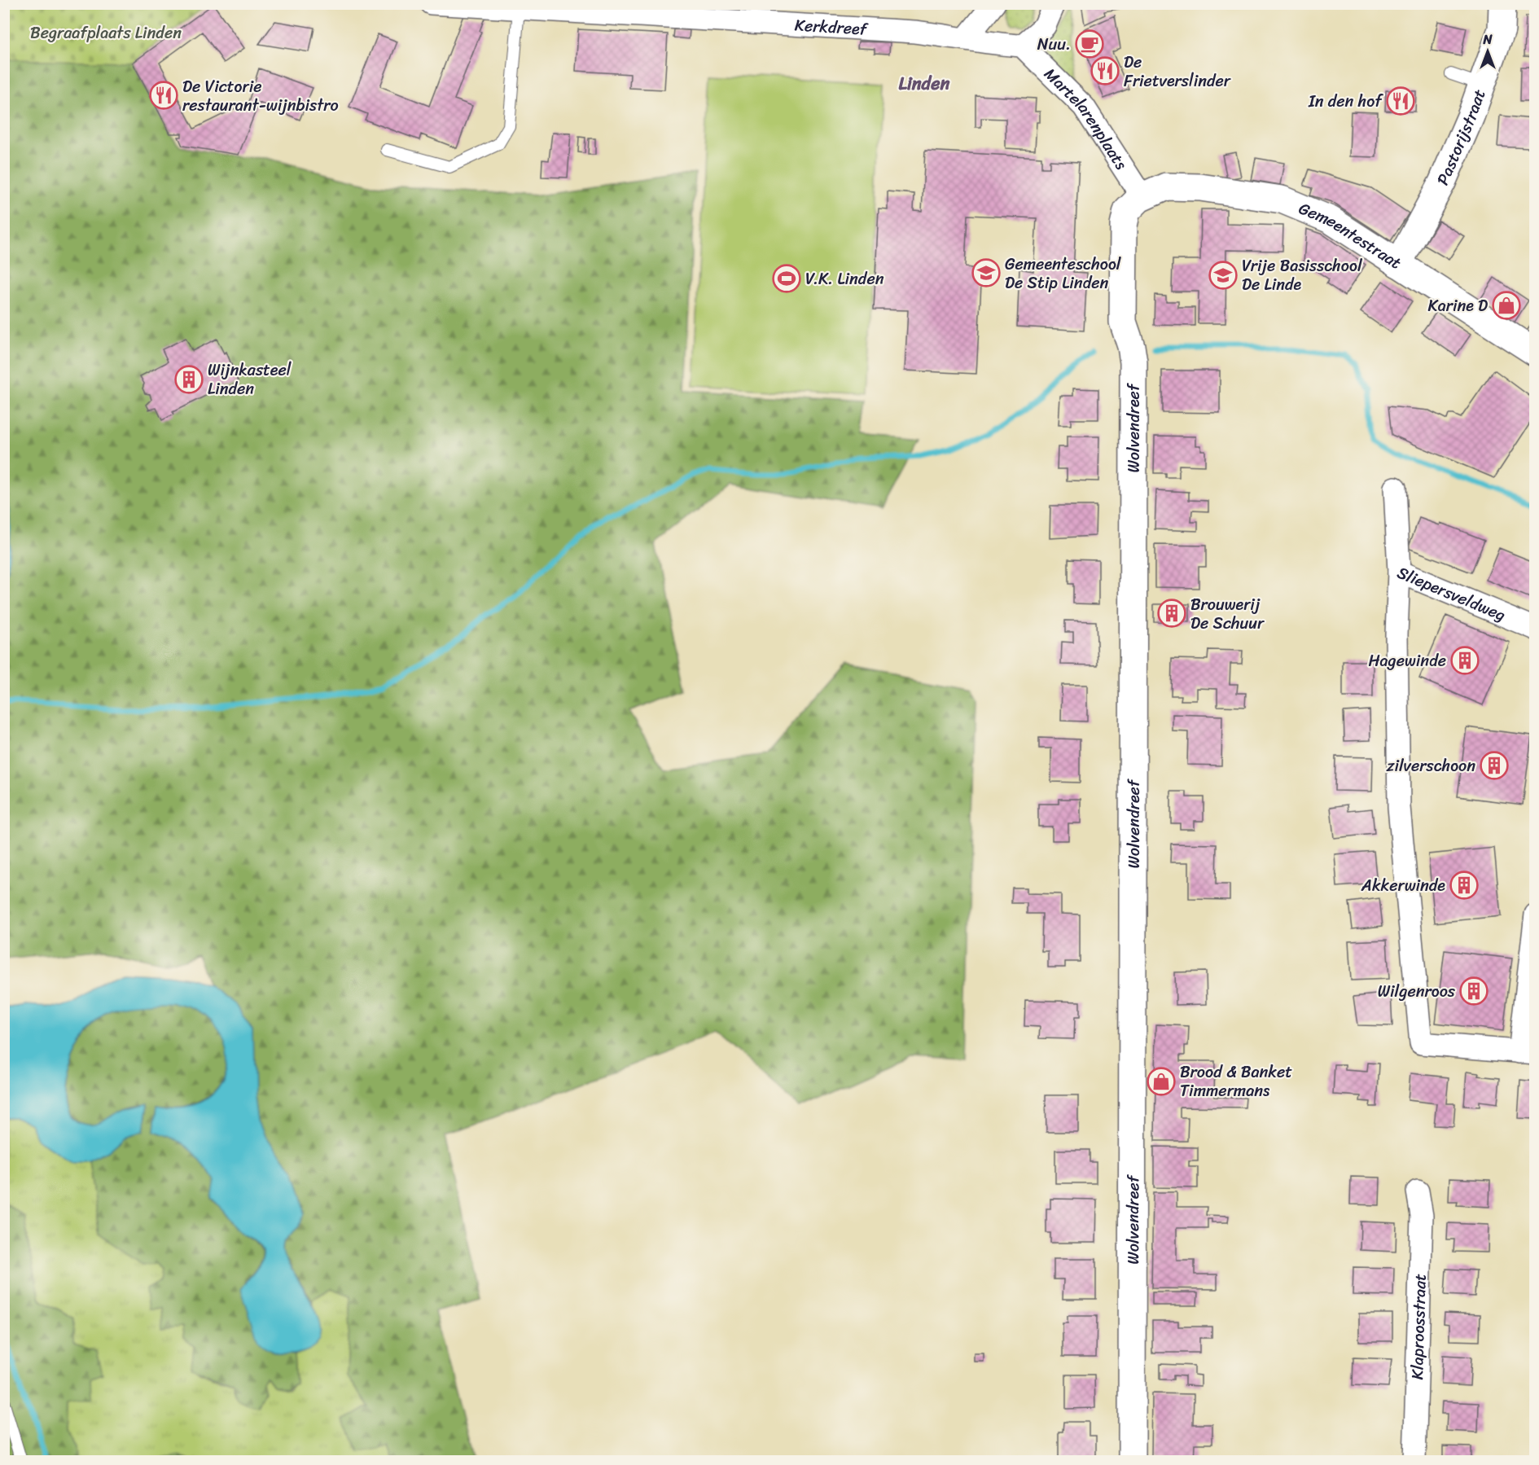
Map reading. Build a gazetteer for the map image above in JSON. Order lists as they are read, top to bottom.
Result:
{
  "streets": {
    "street": [
      "Kerkdreef",
      "Martelarenplaats",
      "Pastorijstraat",
      "Gemeentestraat",
      "Wolvendreef",
      "Sliepersveldweg",
      "Klaproosstraat"
    ]
  },
  "crossings": [
    ["Martelarenplaats", "Gemeentestraat"],
    ["Martelarenplaats", "Wolvendreef"],
    ["Pastorijstraat", "Gemeentestraat"],
    ["Gemeentestraat", "Wolvendreef"]
  ],
  "districts": ["Linden"],
  "parks": ["Begraafplaats Linden"],
  "places": {
    "cafe": ["Nuu."],
    "restaurant": ["De Frietverslinder", "De Victorie restaurant-wijnbistro", "In den hof"],
    "school or university": ["Gemeenteschool De Stip Linden", "Vrije Basisschool De Linde"],
    "sports": ["V.K. Linden"],
    "shop": ["Karine D", "Brood & Banket Timmermans"],
    "building": [
      "Wijnkasteel Linden",
      "Brouwerij De Schuur",
      "Hagewinde",
      "zilverschoon",
      "Akkerwinde",
      "Wilgenroos"
    ]
  },
  "north": "top"
}
